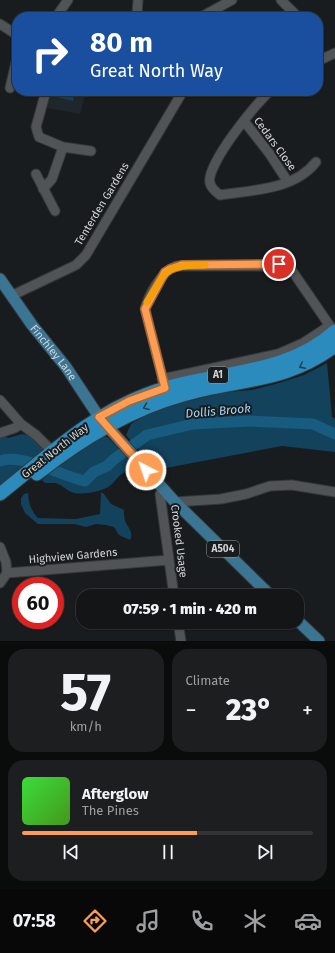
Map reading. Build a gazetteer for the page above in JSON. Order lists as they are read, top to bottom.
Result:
{
  "streets": {
    "highway": ["A1", "Great North Way"],
    "main road": ["Finchley Lane", "A504"],
    "street": [
      "Cedars Close",
      "Tenterden Gardens",
      "Crooked Usage",
      "Highview Gardens"
    ]
  },
  "crossings": [
    ["Tenterden Gardens", "Finchley Lane"],
    ["Finchley Lane", "Great North Way"],
    ["Finchley Lane", "A504"],
    ["Great North Way", "A504"],
    ["Crooked Usage", "A504"],
    ["Crooked Usage", "Highview Gardens"]
  ],
  "water": ["Dollis Brook"],
  "page": {
    "turn": ["80 m", "Great North Way"],
    "limit": "60",
    "trip": "07:59 · 1 min · 420 m",
    "tile": [
      ["57", "km/h"],
      "Climate"
    ],
    "heat": ["−", "23°", "+"],
    "song": ["Afterglow", "The Pines"],
    "tabs": "07:58"
  }
}
